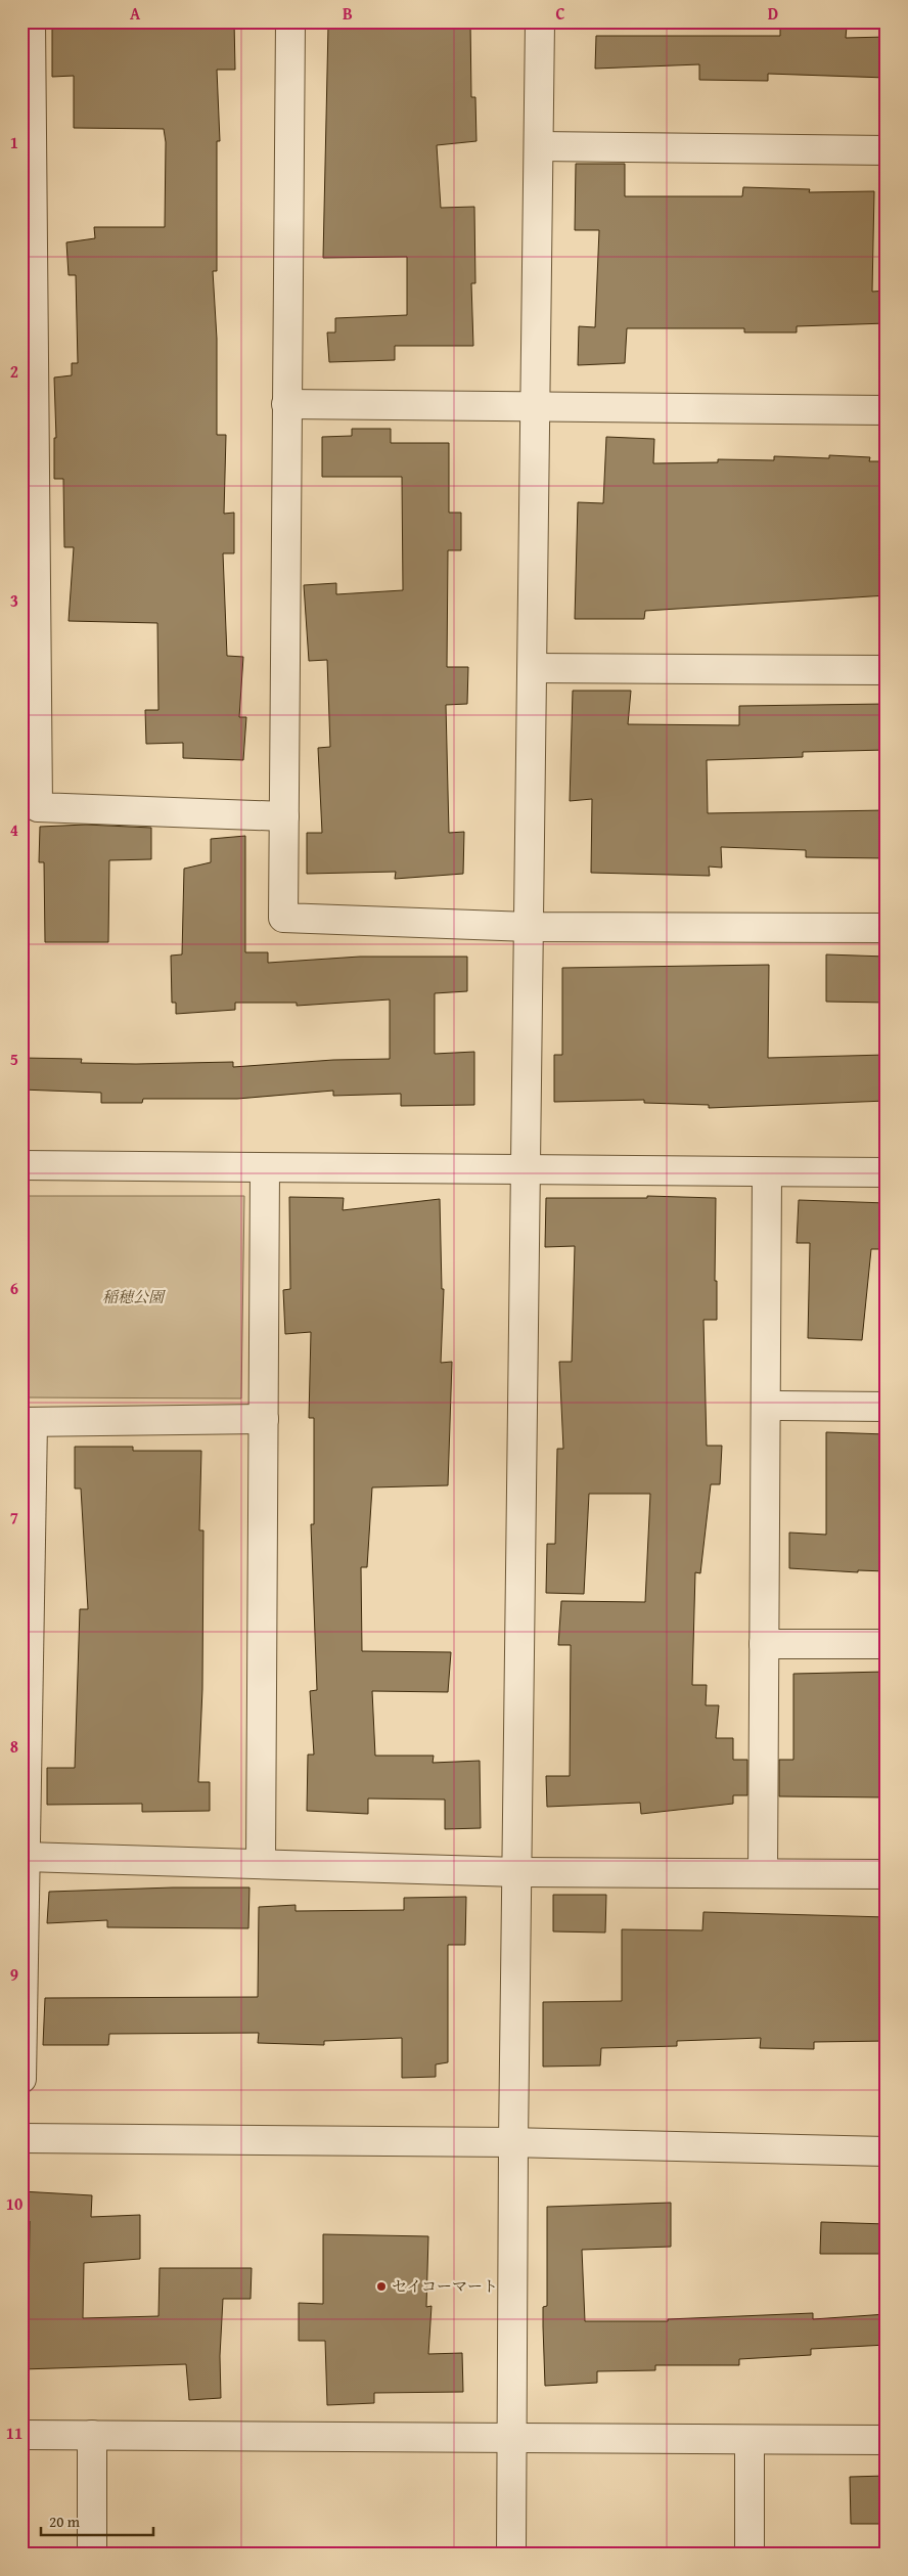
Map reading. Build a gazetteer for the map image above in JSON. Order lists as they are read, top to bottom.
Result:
{
  "parks": ["稲穂公園"],
  "places": ["セイコーマート"],
  "scale_bar": "20 m",
  "grid": {
    "columns": [
      "A",
      "B",
      "C",
      "D"
    ],
    "rows": [
      "1",
      "2",
      "3",
      "4",
      "5",
      "6",
      "7",
      "8",
      "9",
      "10",
      "11"
    ]
  }
}
